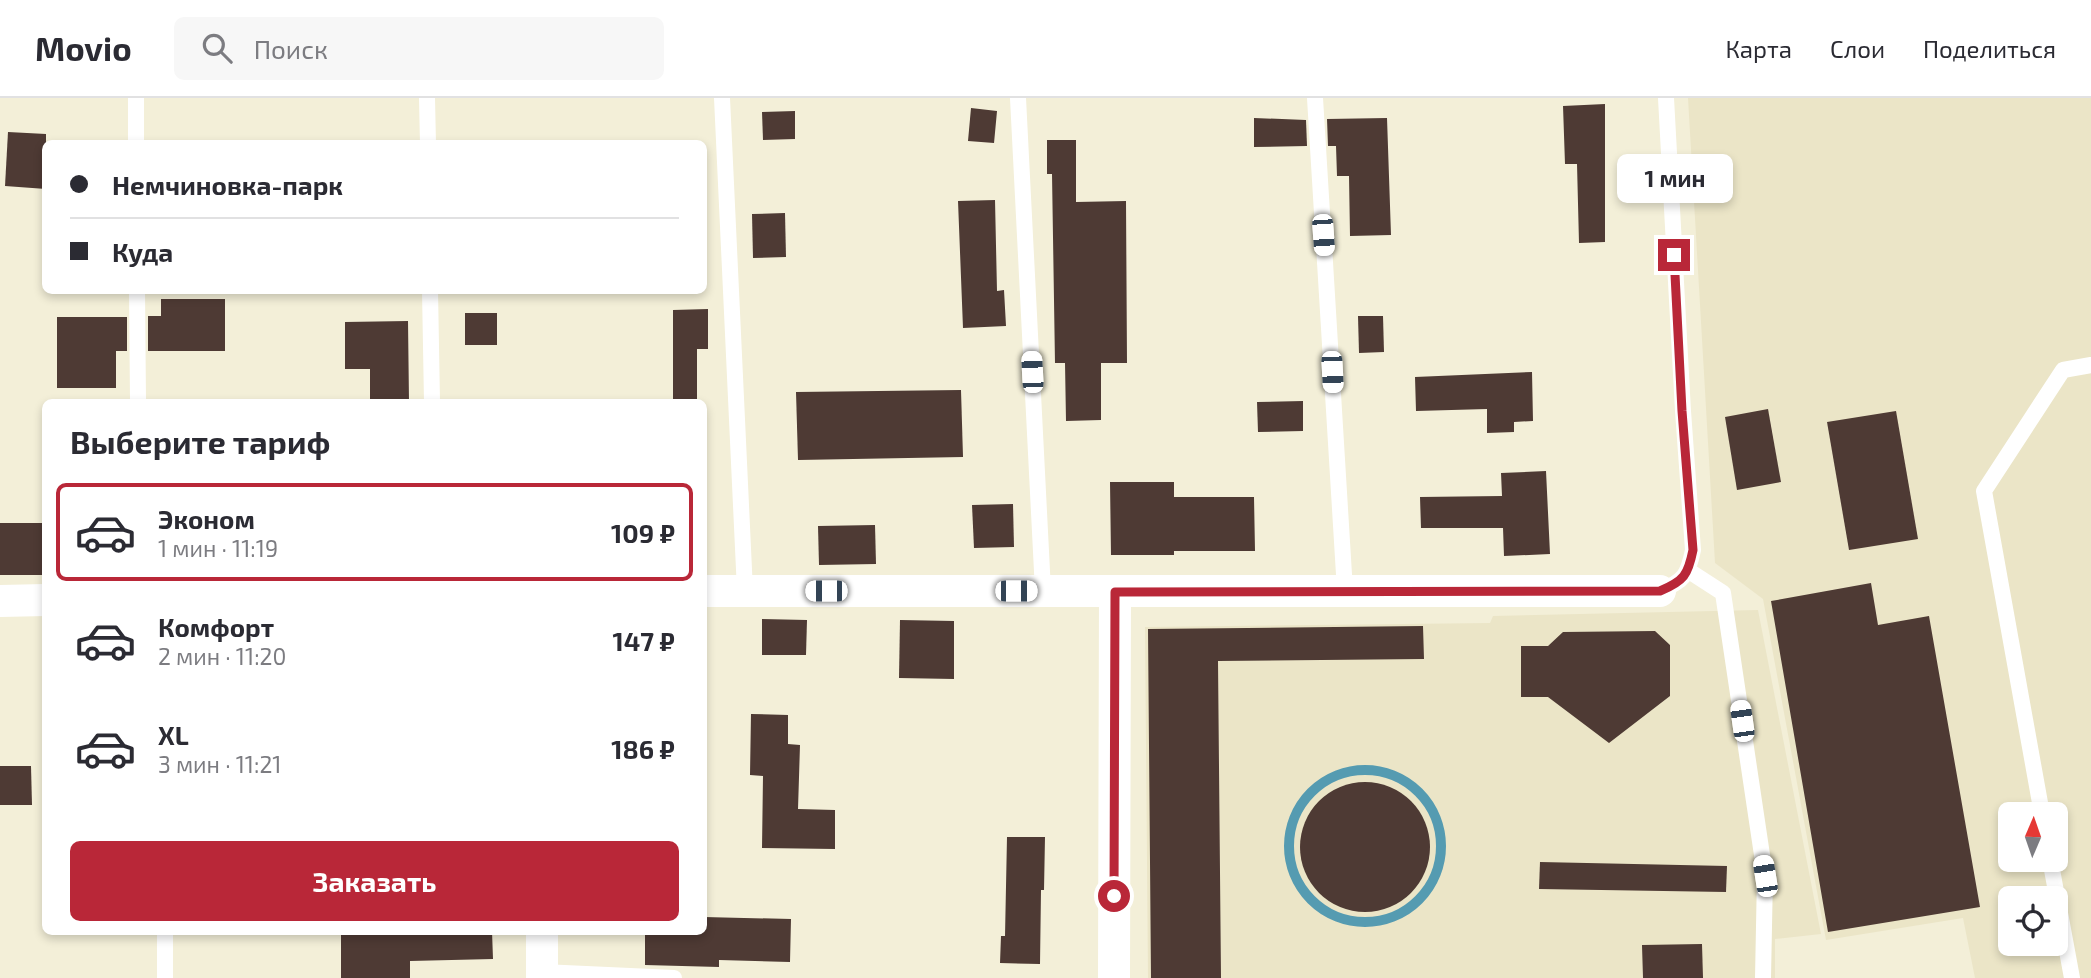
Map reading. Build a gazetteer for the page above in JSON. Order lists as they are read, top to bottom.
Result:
{
  "north": "top",
  "page": {
    "header": "Movio",
    "search": "Поиск",
    "nav": ["Карта", "Слои", "Поделиться"],
    "banner": ["Немчиновка-парк", "Куда"],
    "bubble": "1 мин",
    "heading": "Выберите тариф",
    "list": [
      {
        "name": "Эконом",
        "note": "1 мин · 11:19",
        "value": "109 ₽"
      },
      {
        "name": "Комфорт",
        "note": "2 мин · 11:20",
        "value": "147 ₽"
      },
      {
        "name": "XL",
        "note": "3 мин · 11:21",
        "value": "186 ₽"
      }
    ],
    "buttons": "Заказать"
  }
}
